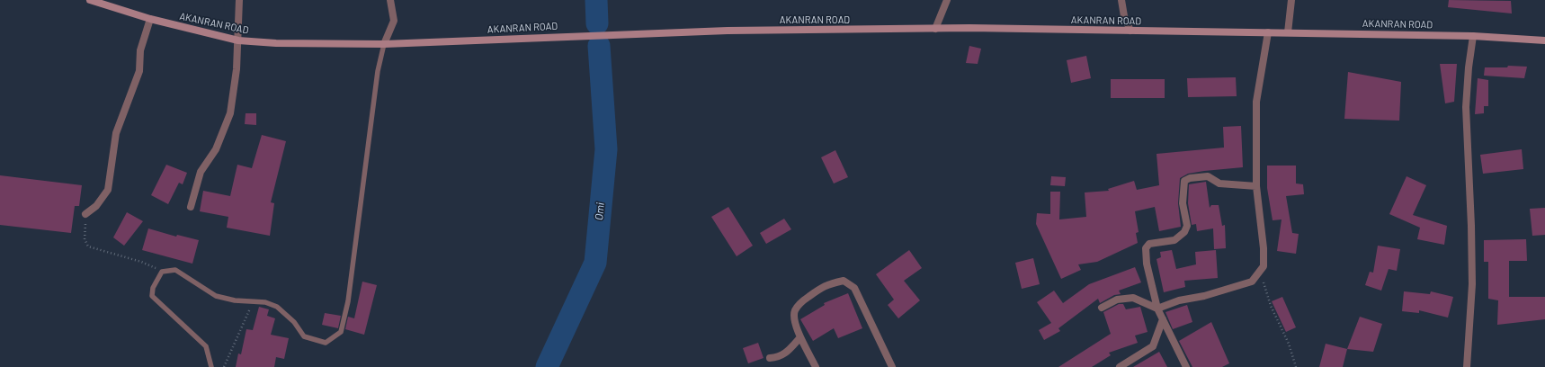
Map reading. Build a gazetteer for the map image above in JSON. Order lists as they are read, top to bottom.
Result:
{
  "streets": {
    "main road": ["AKANRAN ROAD"]
  },
  "water": ["Omi"]
}
